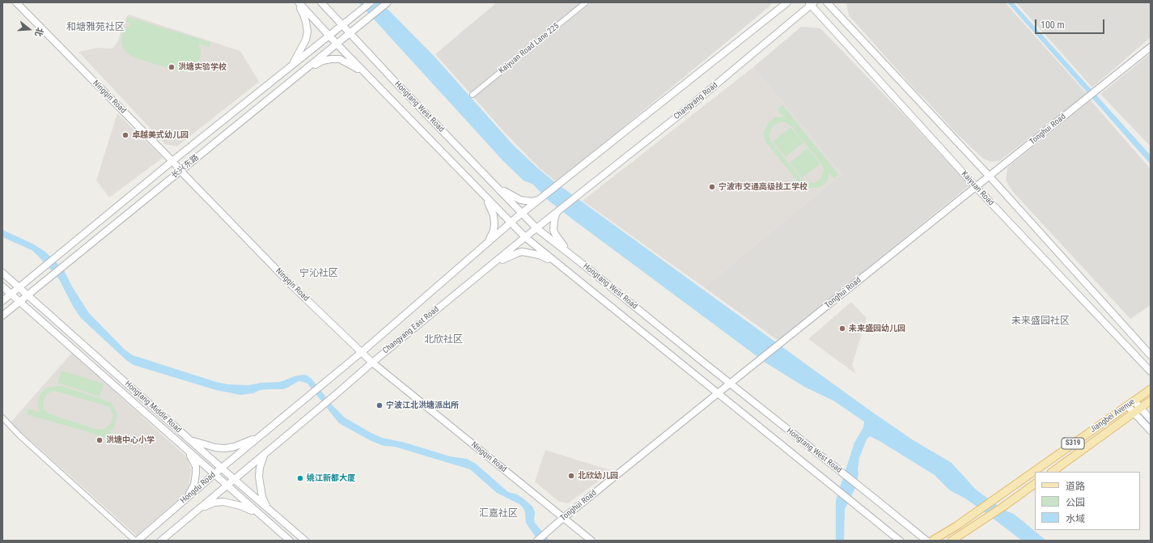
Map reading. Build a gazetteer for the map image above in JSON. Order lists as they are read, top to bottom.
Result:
{
  "streets": {
    "main road": [
      "Ningqin Road",
      "Changyang Road",
      "Hongtang West Road",
      "Tonghui Road",
      "长兴东路",
      "Kaiyuan Road",
      "Changyang East Road",
      "Hongtang Middle Road",
      "Jiangbei Avenue",
      "S319",
      "Hongdu Road"
    ],
    "street": ["Kaiyuan Road Lane 225"]
  },
  "crossings": [
    ["Ningqin Road", "Tonghui Road"],
    ["Ningqin Road", "长兴东路"],
    ["Ningqin Road", "Changyang East Road"],
    ["Changyang Road", "Kaiyuan Road"],
    ["Changyang Road", "Changyang East Road"],
    ["Hongtang West Road", "Tonghui Road"],
    ["Hongtang West Road", "长兴东路"],
    ["Hongtang West Road", "Changyang East Road"],
    ["Tonghui Road", "Kaiyuan Road"],
    ["长兴东路", "Hongtang Middle Road"],
    ["Changyang East Road", "Hongdu Road"],
    ["Hongtang Middle Road", "Hongdu Road"]
  ],
  "districts": [
    "和塘雅苑社区",
    "宁沁社区",
    "未来盛园社区",
    "北欣社区",
    "汇嘉社区"
  ],
  "places": [
    "洪塘实验学校",
    "卓越美式幼儿园",
    "宁波市交通高级技工学校",
    "未来盛园幼儿园",
    "宁波江北洪塘派出所",
    "洪塘中心小学",
    "北欣幼儿园",
    "姚江新都大厦"
  ],
  "legend": ["道路", "公园", "水域"],
  "scale_bar": "100 m",
  "north": "right"
}
